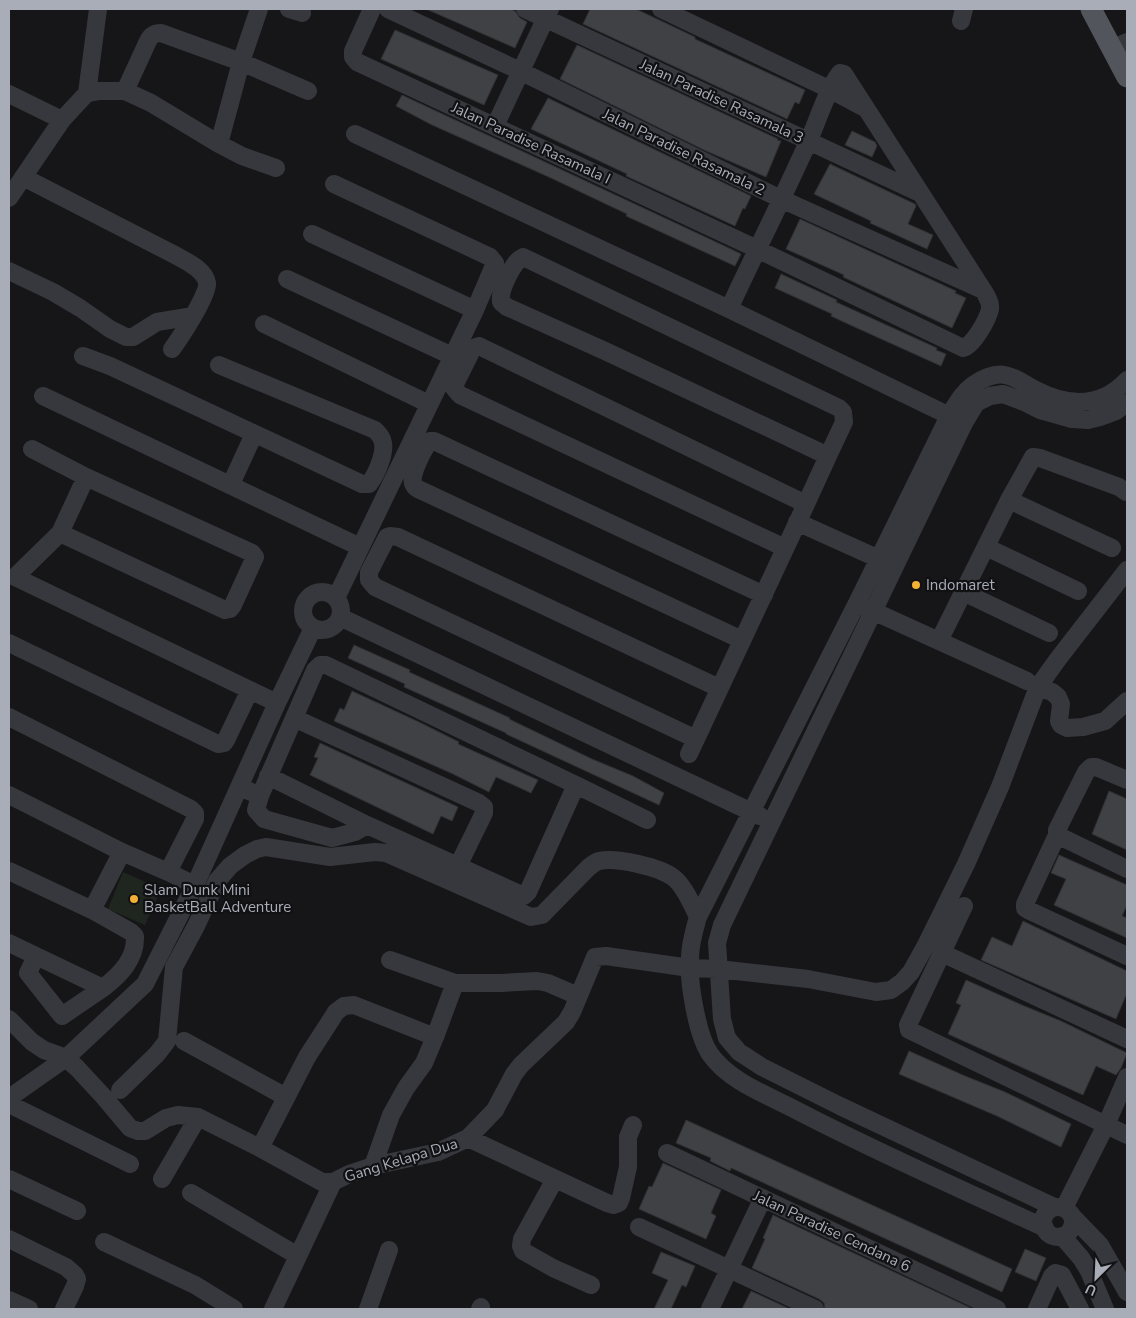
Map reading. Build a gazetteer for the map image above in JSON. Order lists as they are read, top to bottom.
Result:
{
  "streets": {
    "street": [
      "Jalan Paradise Rasamala 3",
      "Jalan Paradise Rasamala I",
      "Jalan Paradise Rasamala 2",
      "Gang Kelapa Dua",
      "Jalan Paradise Cendana 6"
    ]
  },
  "crossings": [
    ["Jalan Paradise Rasamala I", "Jalan Paradise Rasamala 2"]
  ],
  "places": ["Indomaret", "Slam Dunk Mini BasketBall Adventure"],
  "north": "bottom left"
}
